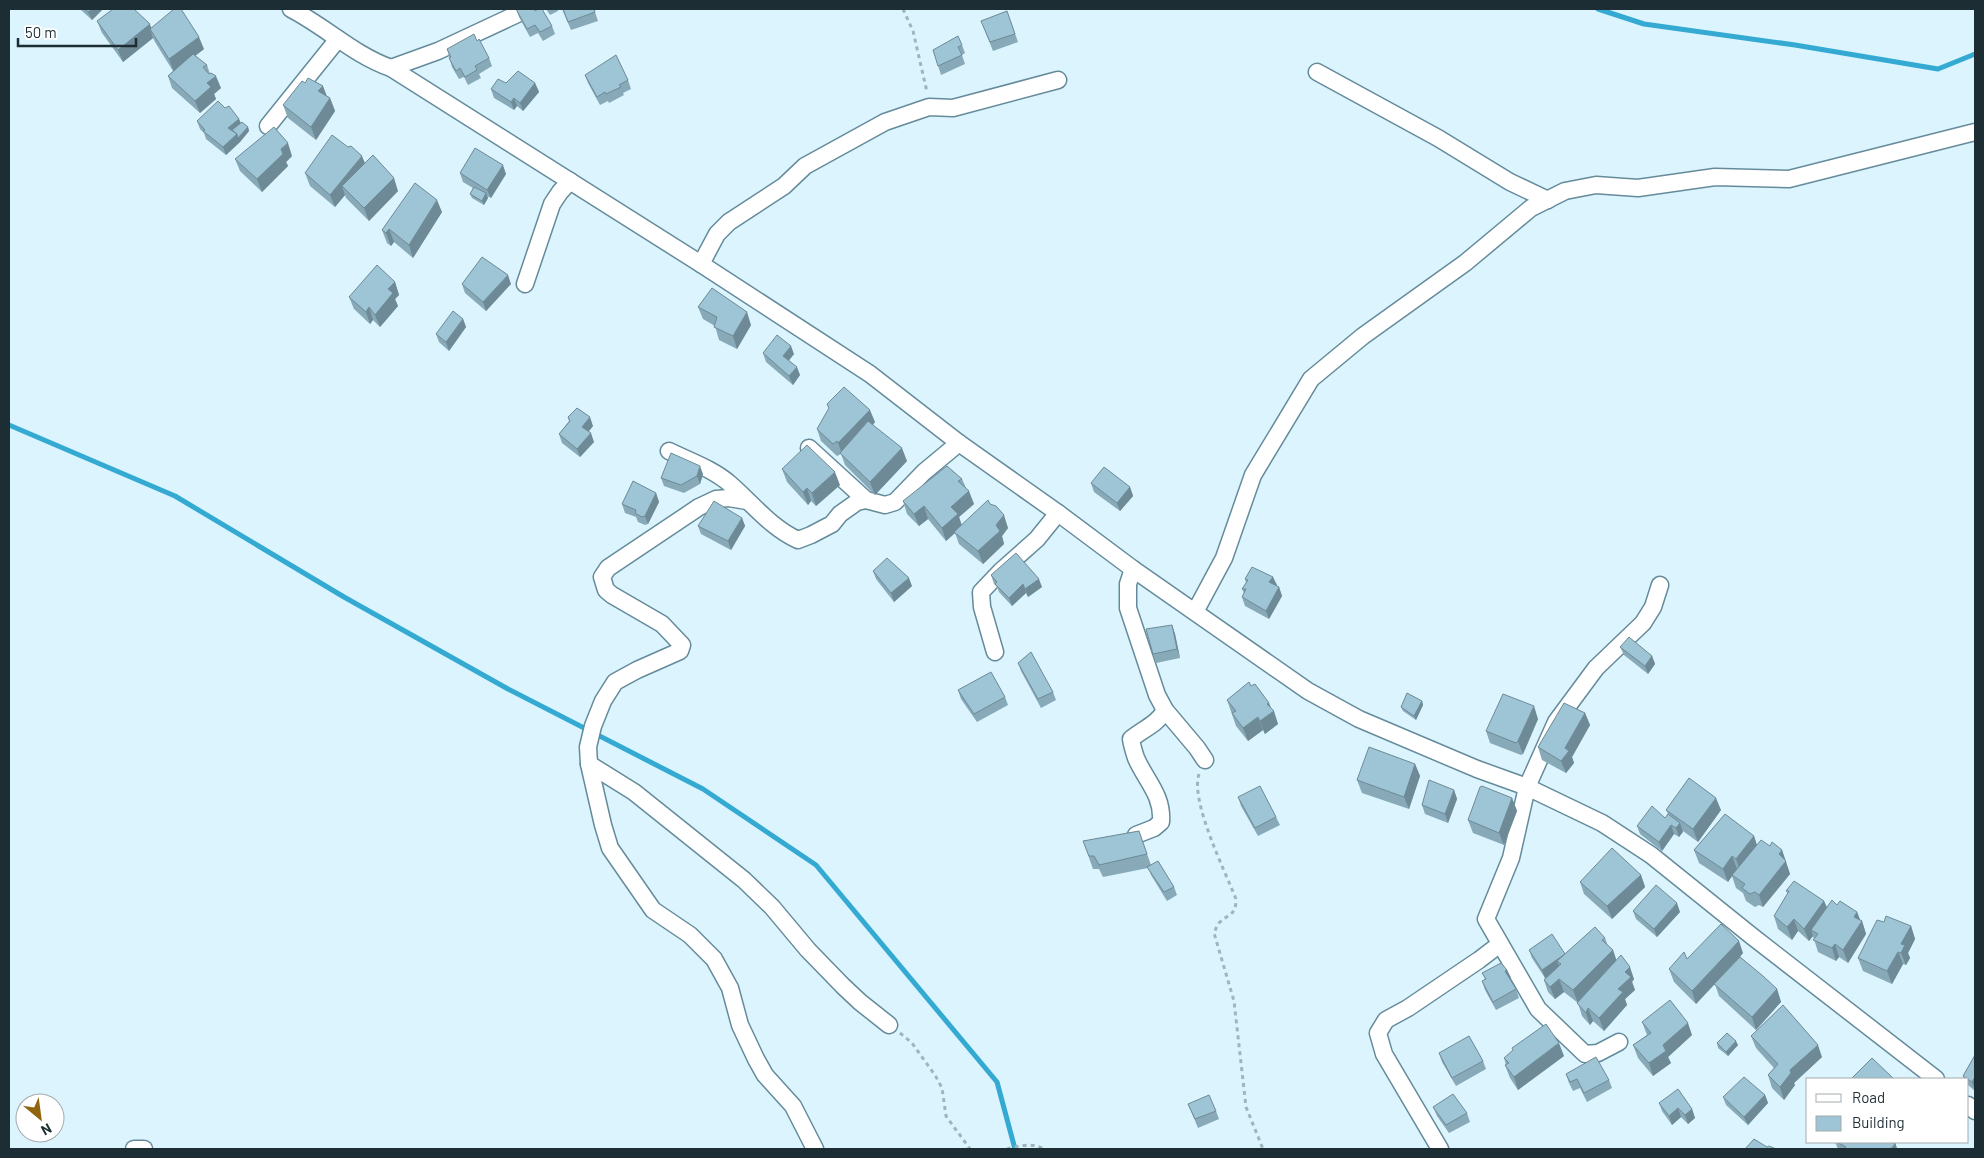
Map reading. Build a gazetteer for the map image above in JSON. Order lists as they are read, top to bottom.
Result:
{
  "legend": ["Road", "Building"],
  "scale_bar": "50 m",
  "north": "bottom right"
}
